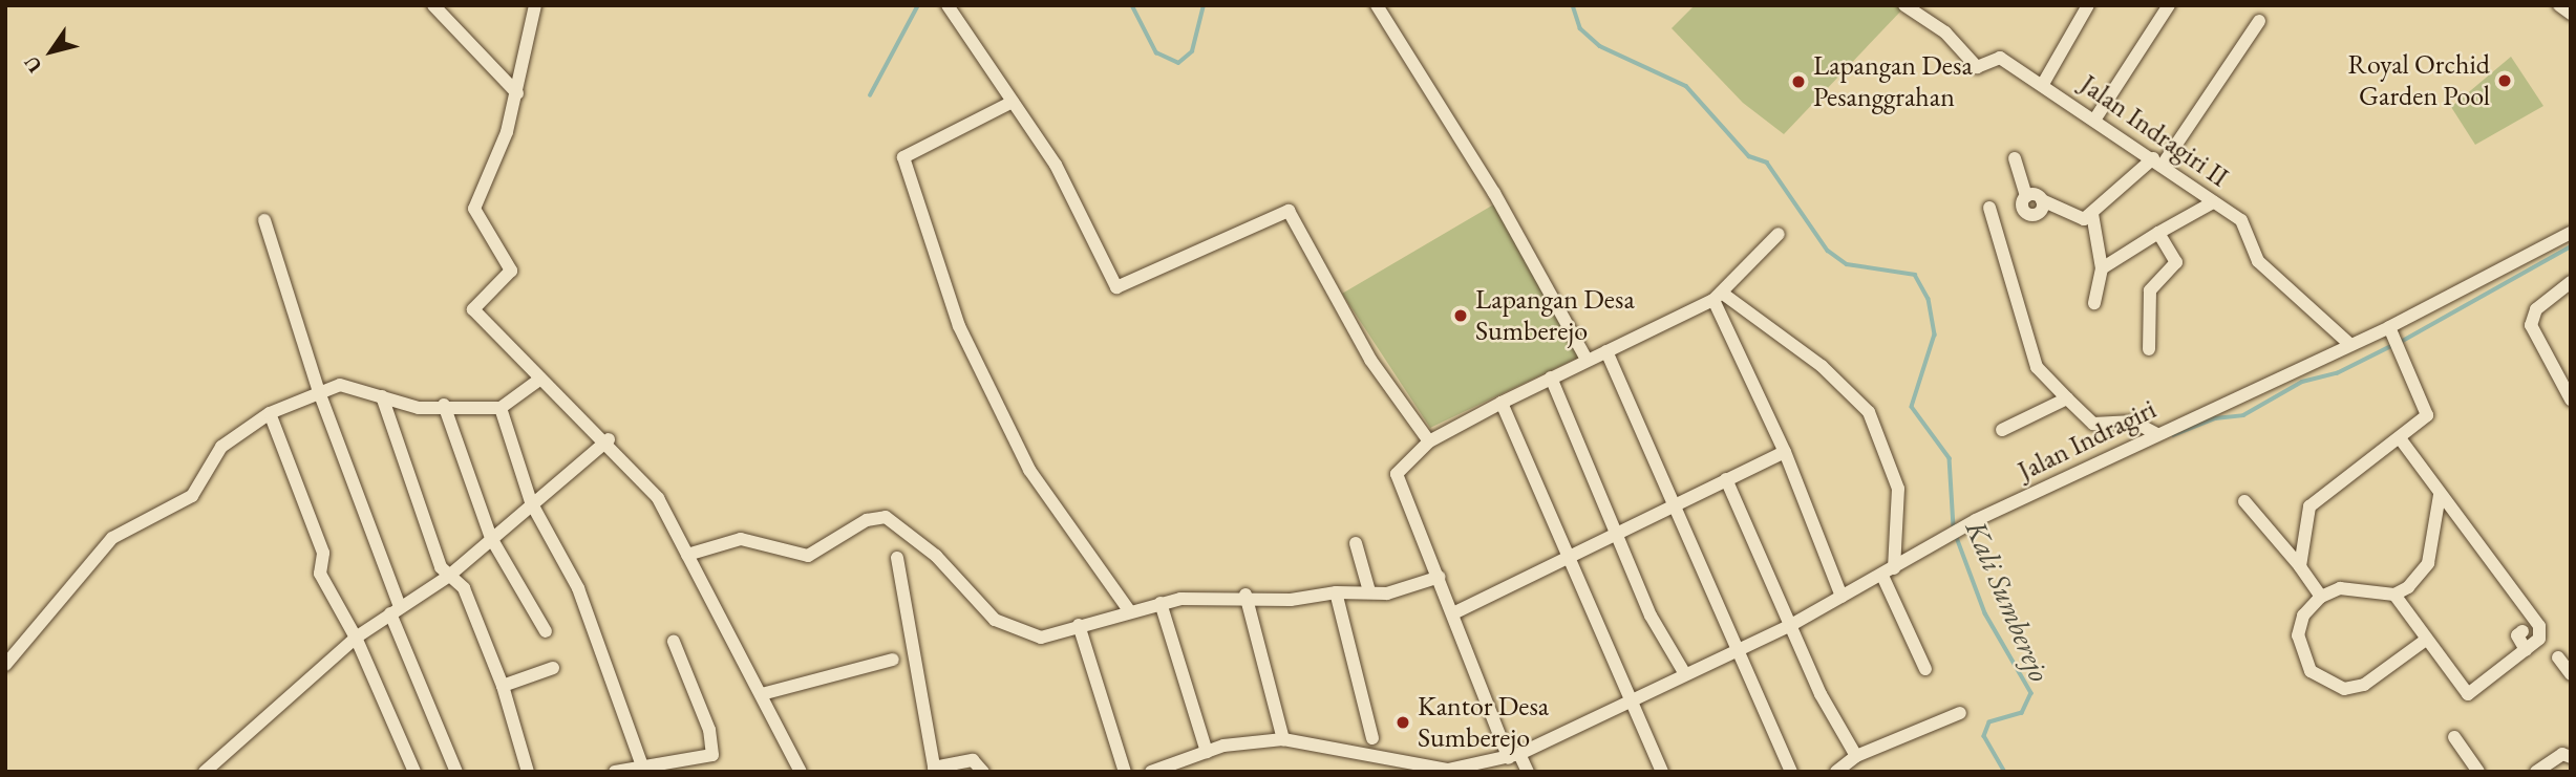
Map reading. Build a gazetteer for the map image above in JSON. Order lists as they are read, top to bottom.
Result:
{
  "streets": {
    "street": ["Jalan Indragiri II", "Jalan Indragiri"]
  },
  "crossings": [
    ["Jalan Indragiri II", "Jalan Indragiri"]
  ],
  "water": ["Kali Sumberejo"],
  "places": [
    "Royal Orchid Garden Pool",
    "Lapangan Desa Pesanggrahan",
    "Lapangan Desa Sumberejo",
    "Kantor Desa Sumberejo"
  ],
  "north": "bottom left"
}
